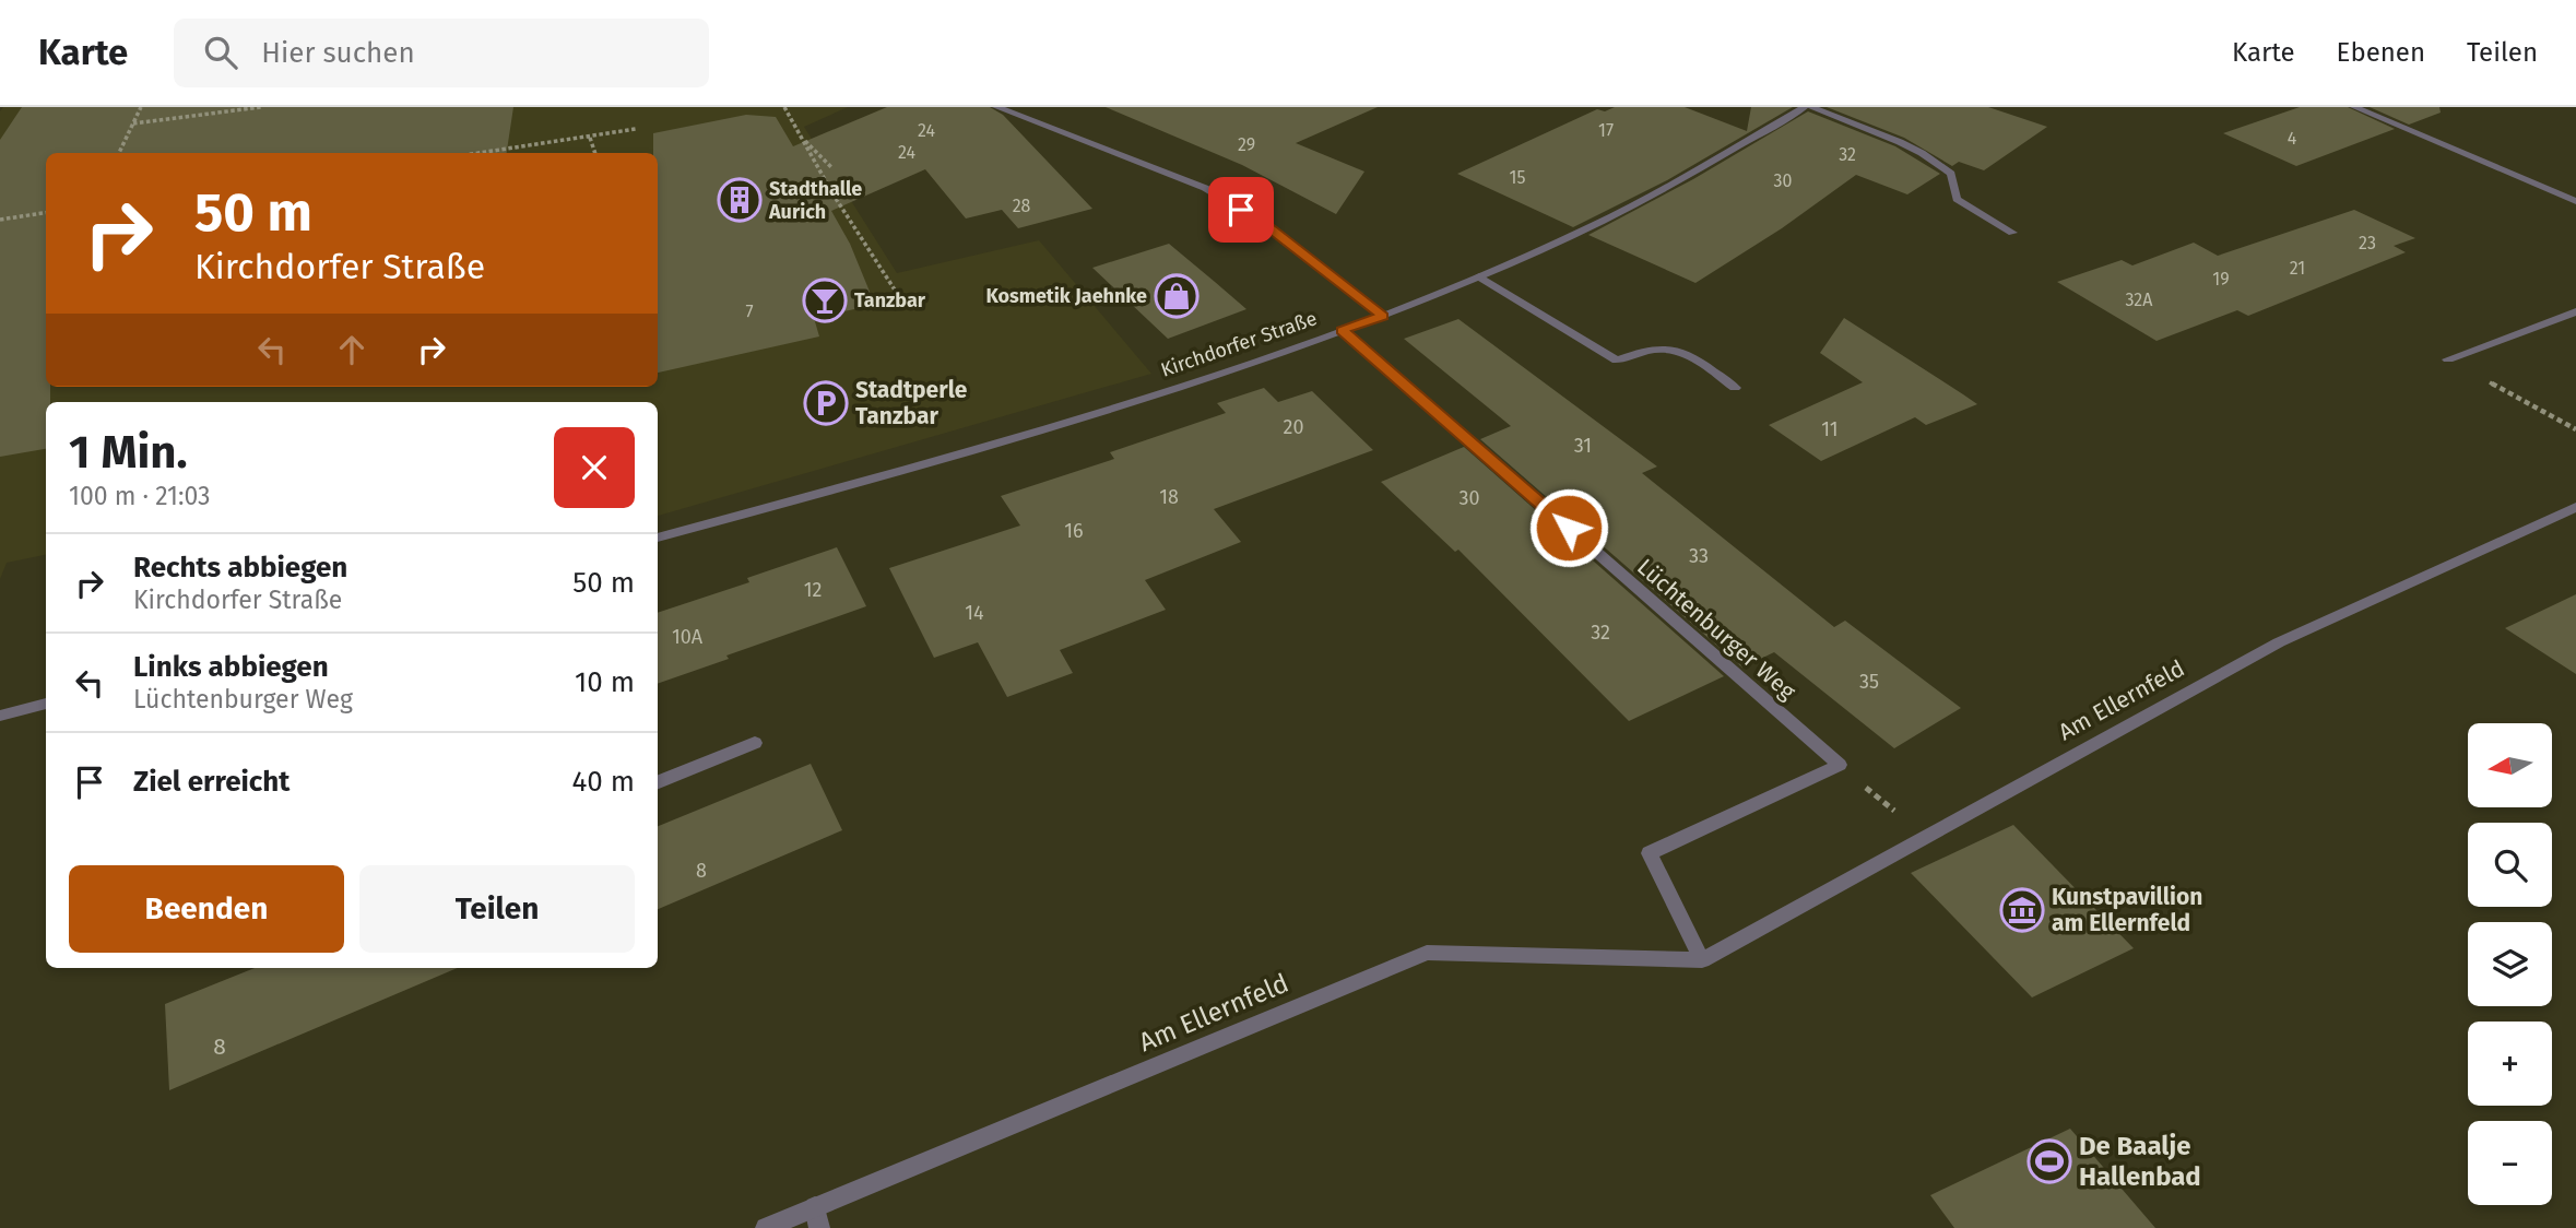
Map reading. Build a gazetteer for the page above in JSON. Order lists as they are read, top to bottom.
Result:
{
  "streets": {
    "street": ["Kirchdorfer Straße", "Lüchtenburger Weg", "Am Ellernfeld"]
  },
  "crossings": [
    ["Kirchdorfer Straße", "Lüchtenburger Weg"]
  ],
  "places": {
    "building": ["Stadthalle Aurich"],
    "shop": ["Kosmetik Jaehnke"],
    "bar": ["Tanzbar"],
    "parking": ["Stadtperle Tanzbar"],
    "museum": ["Kunstpavillion am Ellernfeld"],
    "sports": ["De Baalje Hallenbad"]
  },
  "house_numbers": [
    "24",
    "17",
    "4",
    "29",
    "24",
    "32",
    "15",
    "30",
    "28",
    "23",
    "21",
    "19",
    "32A",
    "7",
    "20",
    "11",
    "31",
    "18",
    "30",
    "16",
    "33",
    "12",
    "14",
    "32",
    "10A",
    "35",
    "8",
    "8"
  ],
  "north": "left",
  "page": {
    "header": "Karte",
    "search": "Hier suchen",
    "nav": ["Karte", "Ebenen", "Teilen"],
    "turn": ["50 m", "Kirchdorfer Straße"],
    "heading": ["1 Min.", "100 m · 21:03"],
    "list": [
      {
        "name": "Rechts abbiegen",
        "note": "Kirchdorfer Straße",
        "value": "50 m"
      },
      {
        "name": "Links abbiegen",
        "note": "Lüchtenburger Weg",
        "value": "10 m"
      },
      {
        "name": "Ziel erreicht",
        "value": "40 m"
      }
    ],
    "map_buttons": ["+", "−"],
    "buttons": ["Beenden", "Teilen"]
  }
}
